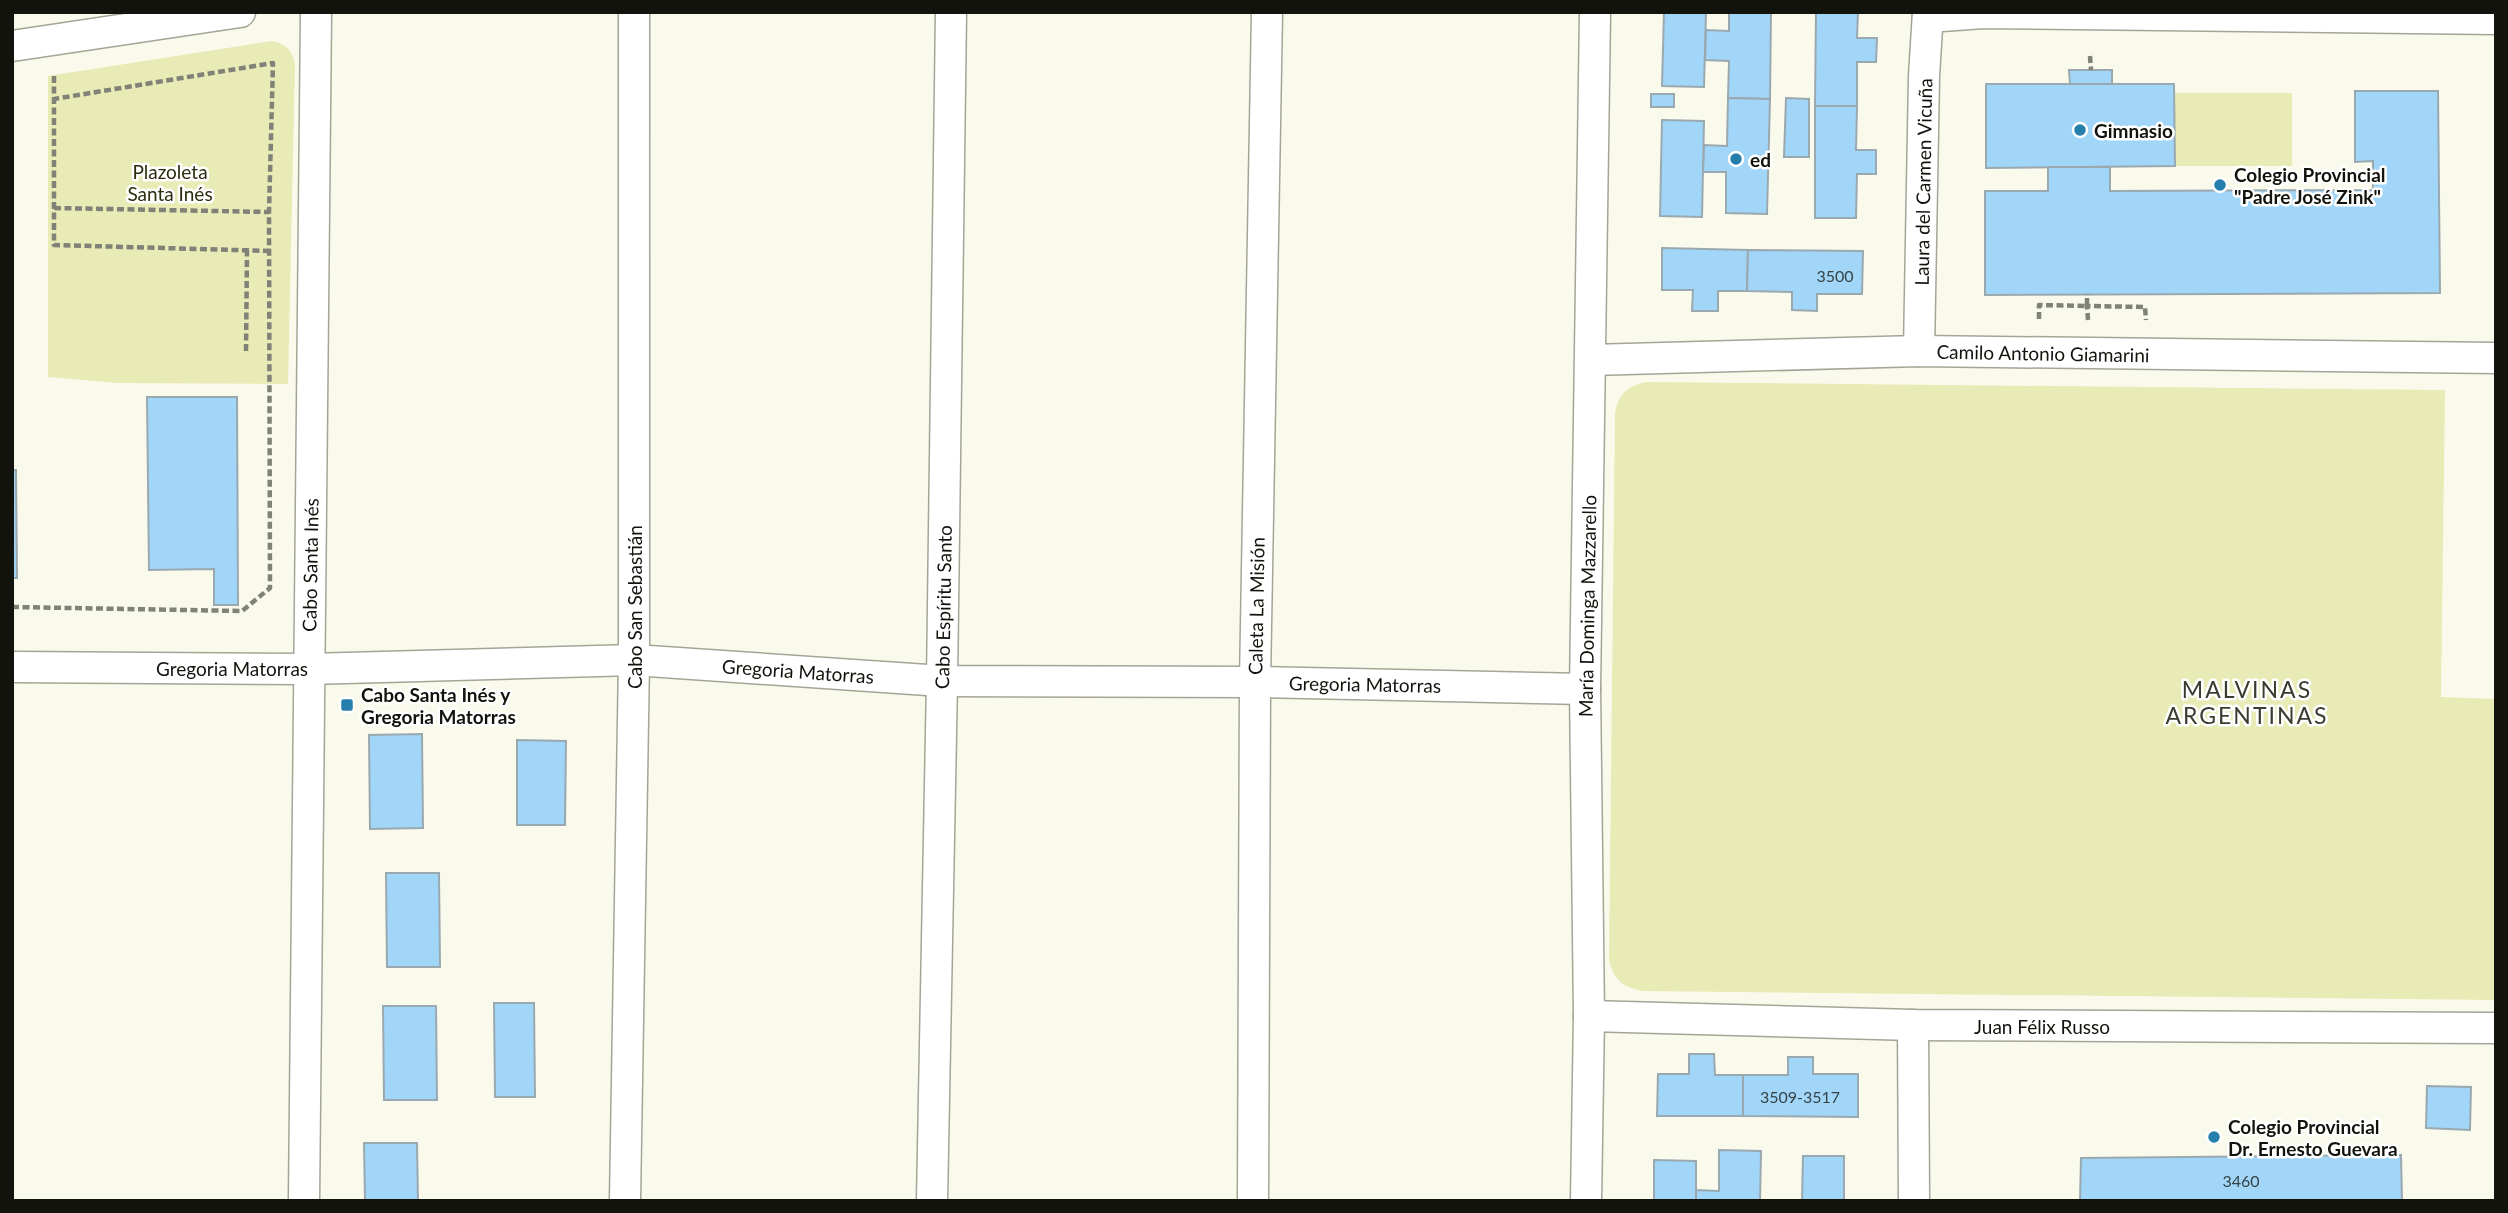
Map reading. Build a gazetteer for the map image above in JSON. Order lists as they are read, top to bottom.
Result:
{
  "streets": {
    "street": [
      "Laura del Carmen Vicuña",
      "Camilo Antonio Giamarini",
      "Cabo Santa Inés",
      "Caleta La Misión",
      "María Dominga Mazzarello",
      "Cabo San Sebastián",
      "Cabo Espíritu Santo",
      "Gregoria Matorras",
      "Juan Félix Russo"
    ]
  },
  "crossings": [
    ["Laura del Carmen Vicuña", "Camilo Antonio Giamarini"],
    ["Camilo Antonio Giamarini", "María Dominga Mazzarello"],
    ["Cabo Santa Inés", "Gregoria Matorras"],
    ["Caleta La Misión", "Gregoria Matorras"],
    ["María Dominga Mazzarello", "Gregoria Matorras"],
    ["María Dominga Mazzarello", "Juan Félix Russo"],
    ["Cabo San Sebastián", "Gregoria Matorras"],
    ["Cabo Espíritu Santo", "Gregoria Matorras"]
  ],
  "districts": ["MALVINAS ARGENTINAS"],
  "parks": ["Plazoleta Santa Inés"],
  "places": {
    "other": [
      "Gimnasio",
      "ed",
      "Colegio Provincial \"Padre José Zink\"",
      "Colegio Provincial Dr. Ernesto Guevara"
    ],
    "transit": ["Cabo Santa Inés y Gregoria Matorras"]
  },
  "house_numbers": ["3500", "3509-3517", "3460"]
}
